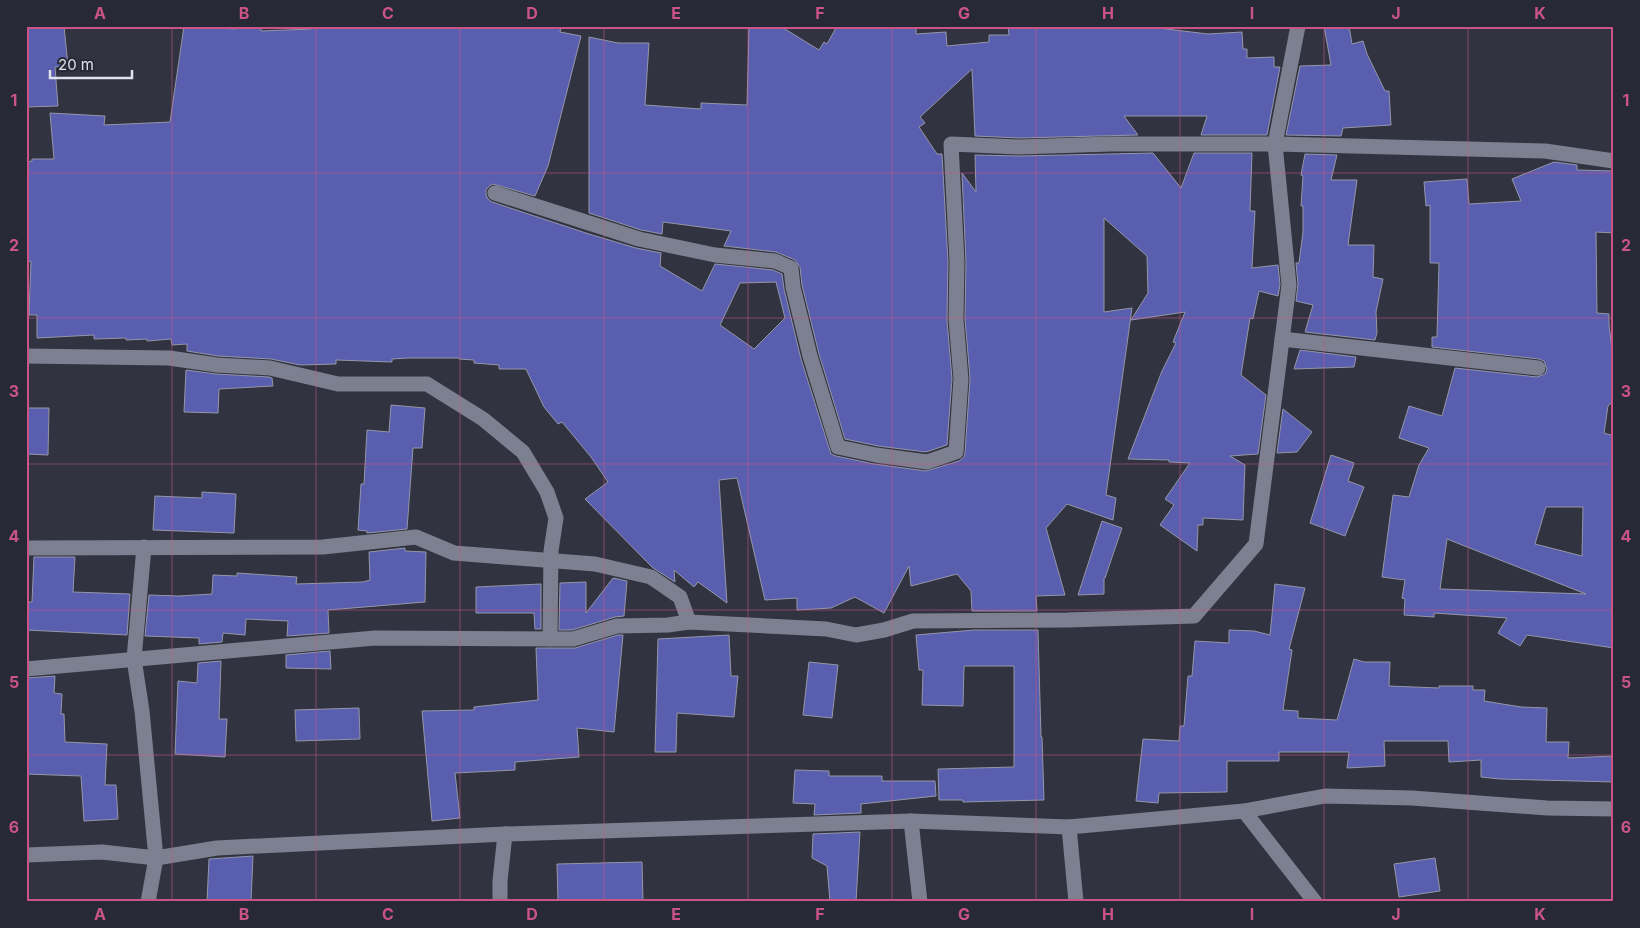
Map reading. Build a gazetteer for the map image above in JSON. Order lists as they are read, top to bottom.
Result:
{
  "scale_bar": "20 m",
  "grid": {
    "columns": [
      "A",
      "B",
      "C",
      "D",
      "E",
      "F",
      "G",
      "H",
      "I",
      "J",
      "K"
    ],
    "rows": [
      "1",
      "2",
      "3",
      "4",
      "5",
      "6"
    ]
  }
}
